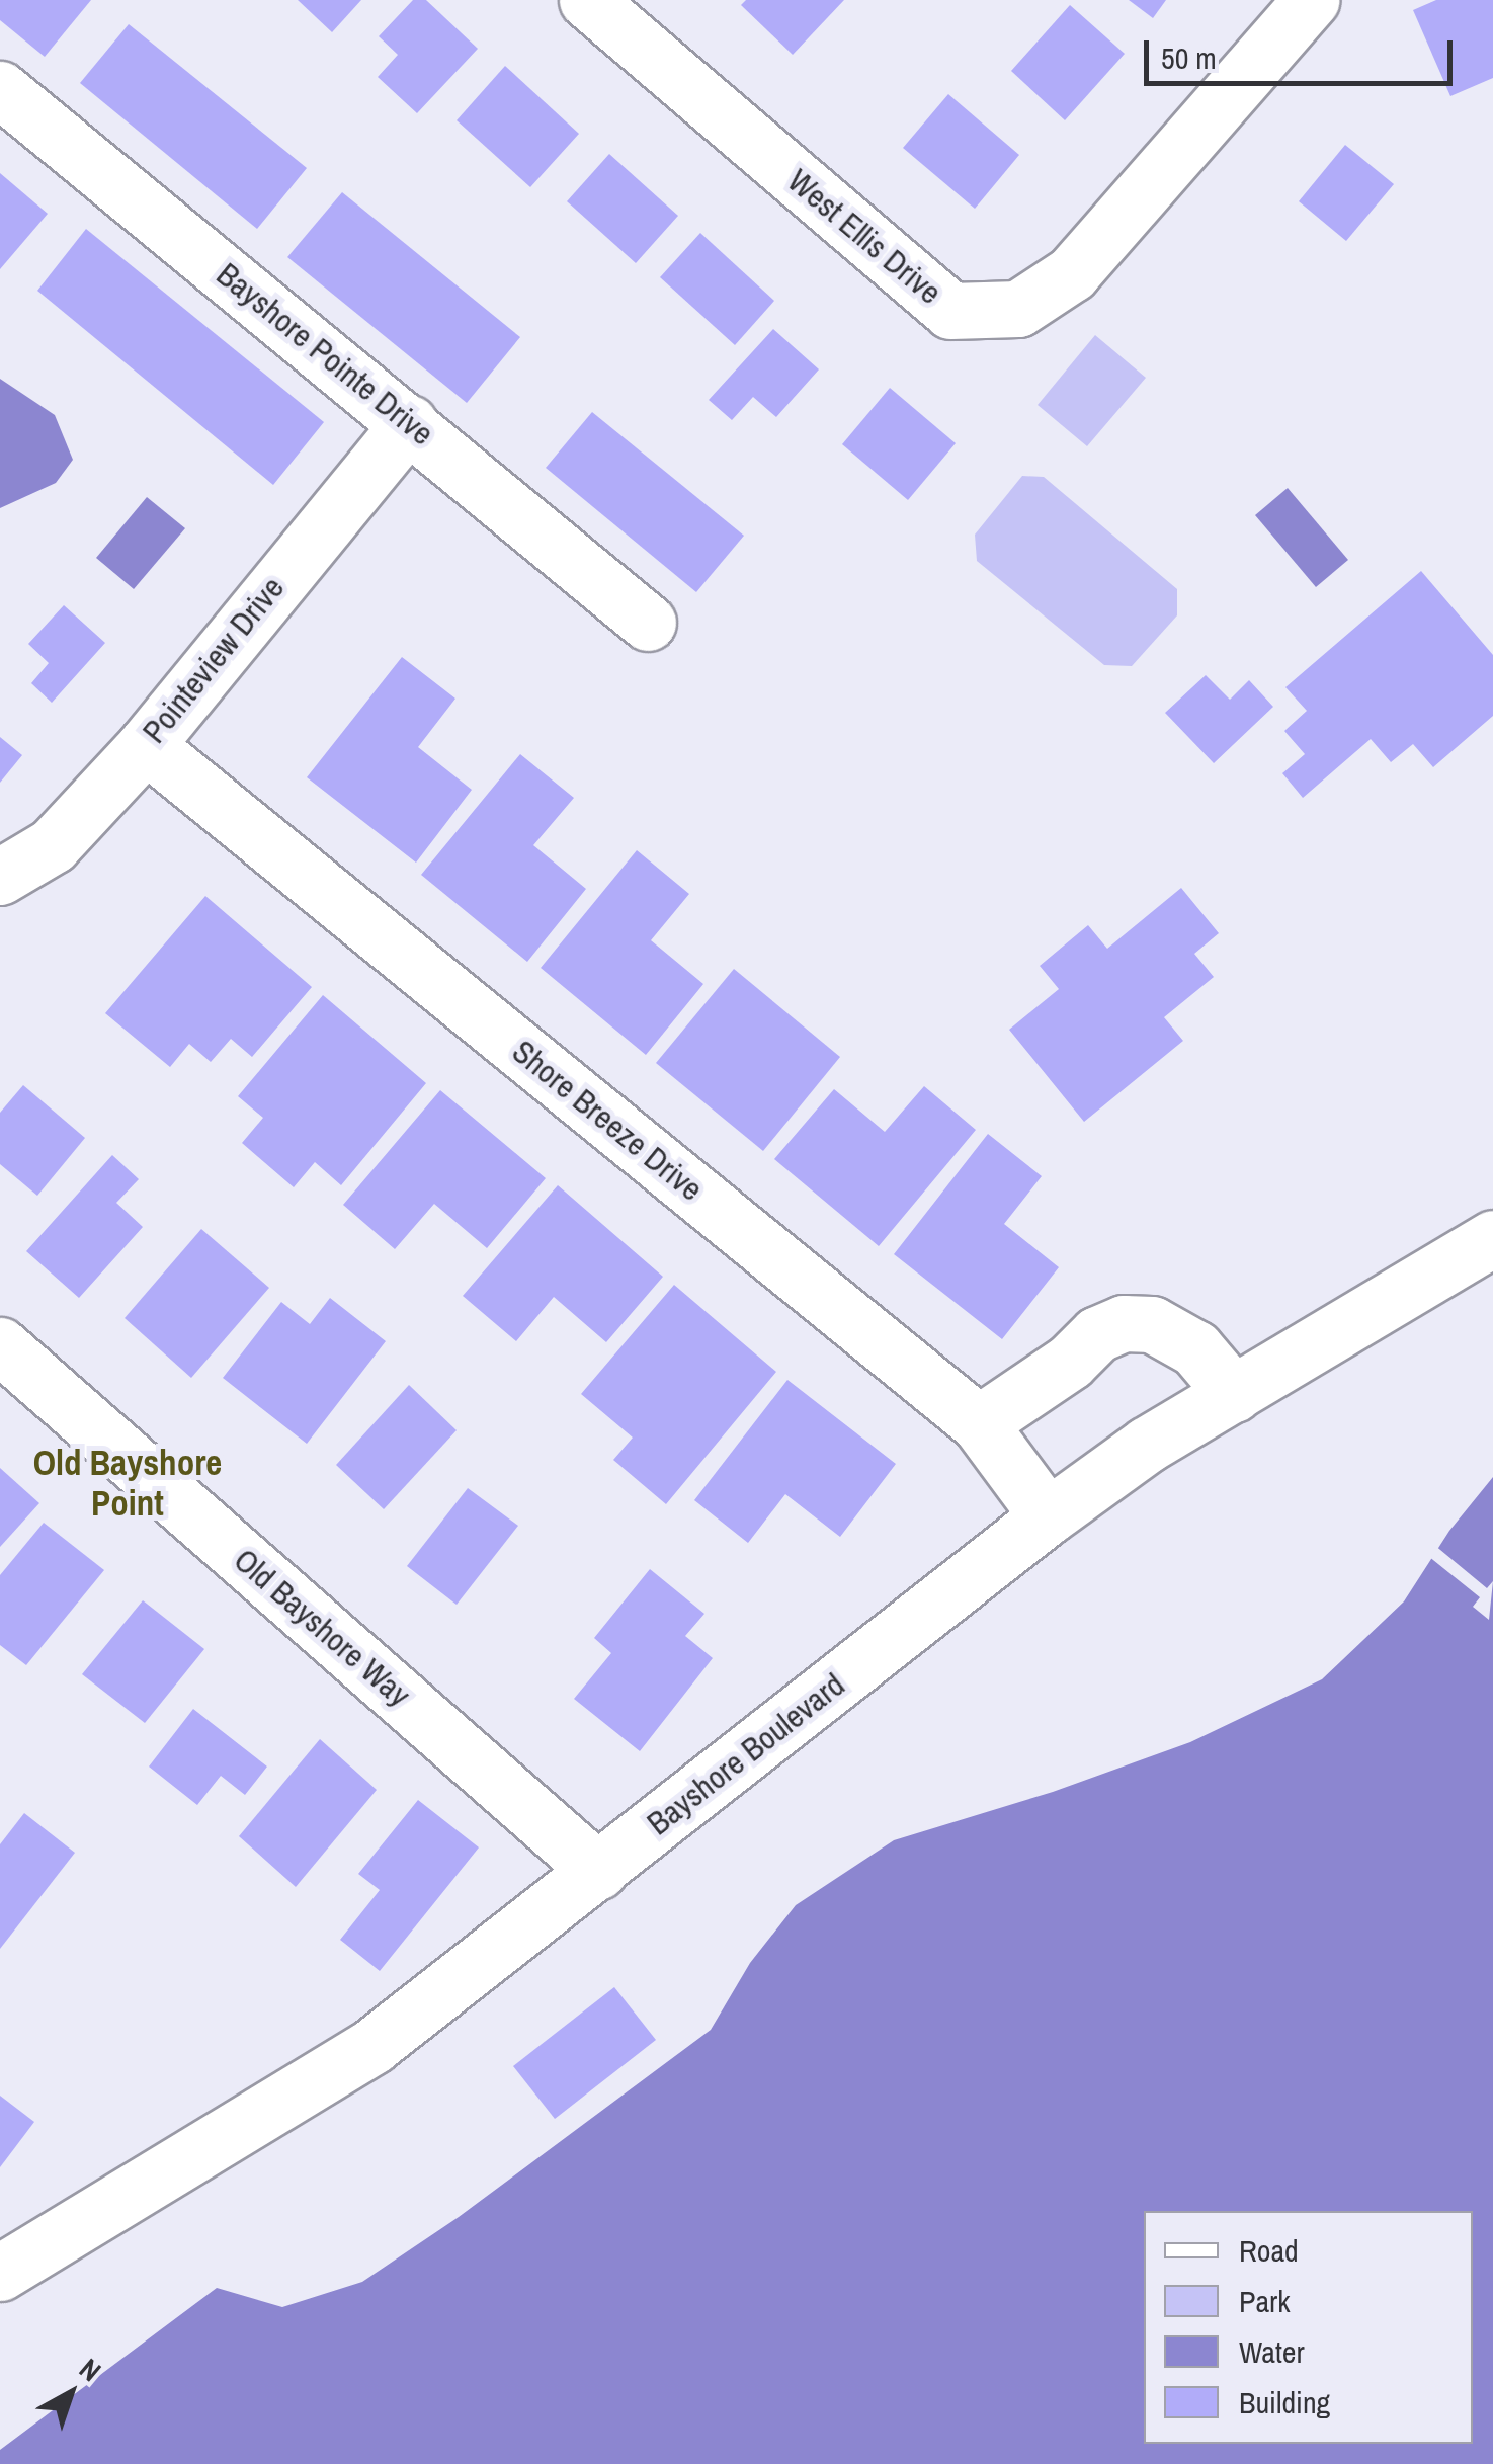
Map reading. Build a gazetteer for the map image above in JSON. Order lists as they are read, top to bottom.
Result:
{
  "streets": {
    "street": [
      "West Ellis Drive",
      "Bayshore Pointe Drive",
      "Pointeview Drive",
      "Shore Breeze Drive",
      "Old Bayshore Way",
      "Bayshore Boulevard"
    ]
  },
  "crossings": [
    ["Bayshore Pointe Drive", "Pointeview Drive"],
    ["Pointeview Drive", "Shore Breeze Drive"],
    ["Shore Breeze Drive", "Bayshore Boulevard"],
    ["Old Bayshore Way", "Bayshore Boulevard"]
  ],
  "districts": ["Old Bayshore Point"],
  "legend": [
    "Road",
    "Park",
    "Water",
    "Building"
  ],
  "scale_bar": "50 m",
  "north": "top right"
}
